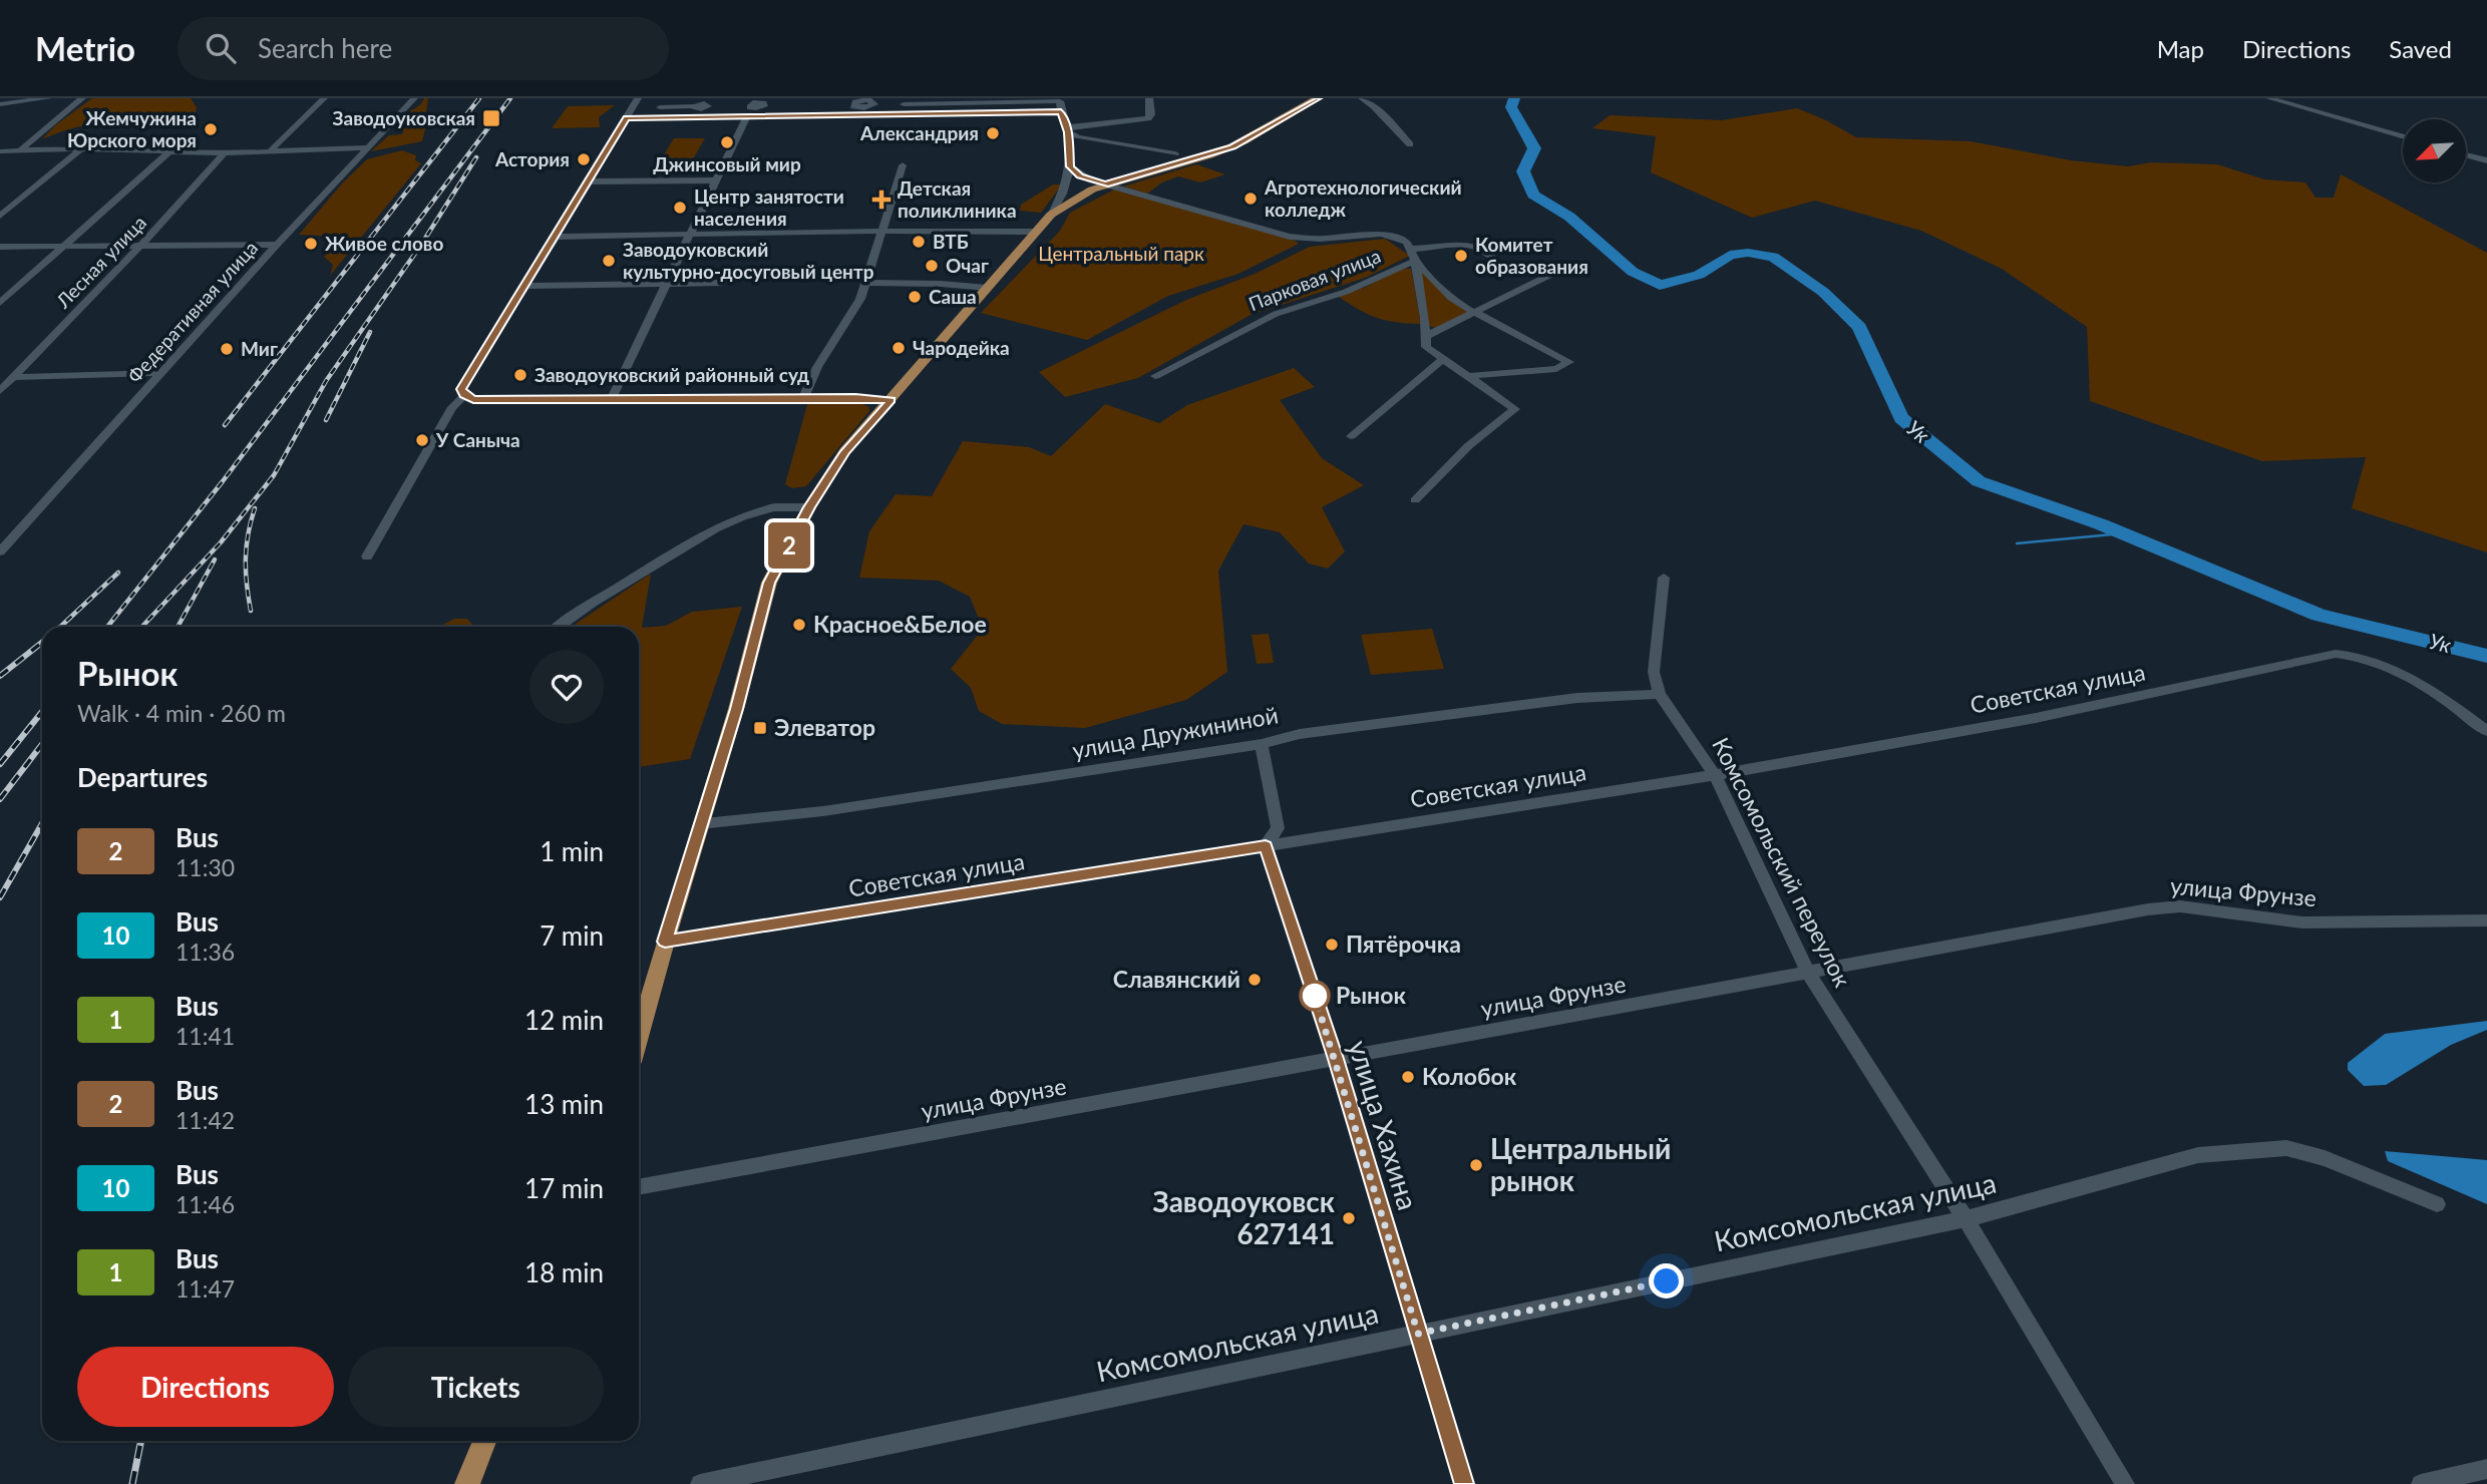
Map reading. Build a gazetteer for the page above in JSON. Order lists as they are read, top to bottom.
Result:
{
  "streets": {
    "street": [
      "Лесная улица",
      "Парковая улица",
      "Федеративная улица",
      "Советская улица",
      "улица Дружининой",
      "Комсомольский переулок",
      "улица Фрунзе",
      "улица Хахина",
      "Комсомольская улица"
    ]
  },
  "crossings": [
    ["Советская улица", "Комсомольский переулок"],
    ["Советская улица", "улица Хахина"],
    ["улица Дружининой", "Комсомольский переулок"],
    ["Комсомольский переулок", "улица Фрунзе"],
    ["Комсомольский переулок", "Комсомольская улица"],
    ["улица Фрунзе", "улица Хахина"],
    ["улица Хахина", "Комсомольская улица"]
  ],
  "water": ["Ук"],
  "parks": ["Центральный парк"],
  "places": {
    "transit": ["Заводоуковская", "Элеватор"],
    "other": [
      "Жемчужина Юрского моря",
      "Александрия",
      "Джинсовый мир",
      "Астория",
      "Агротехнологический колледж",
      "Центр занятости населения",
      "ВТБ",
      "Живое слово",
      "Комитет образования",
      "Заводоуковский культурно-досуговый центр",
      "Очаг",
      "Саша",
      "Чародейка",
      "Миг",
      "Заводоуковский районный суд",
      "У Саныча",
      "Красное&Белое",
      "Пятёрочка",
      "Славянский",
      "Рынок",
      "Колобок",
      "Центральный рынок",
      "Заводоуковск 627141"
    ],
    "health": ["Детская поликлиника"]
  },
  "lines": ["bus line 2"],
  "north": "bottom left",
  "page": {
    "header": "Metrio",
    "search": "Search here",
    "nav": ["Map", "Directions", "Saved"],
    "on_map": "2",
    "heading": [
      ["Рынок", "Walk · 4 min · 260 m"],
      "Departures"
    ],
    "list": [
      {
        "mark": "2",
        "name": "Bus",
        "note": "11:30",
        "value": "1 min"
      },
      {
        "mark": "10",
        "name": "Bus",
        "note": "11:36",
        "value": "7 min"
      },
      {
        "mark": "1",
        "name": "Bus",
        "note": "11:41",
        "value": "12 min"
      },
      {
        "mark": "2",
        "name": "Bus",
        "note": "11:42",
        "value": "13 min"
      },
      {
        "mark": "10",
        "name": "Bus",
        "note": "11:46",
        "value": "17 min"
      },
      {
        "mark": "1",
        "name": "Bus",
        "note": "11:47",
        "value": "18 min"
      }
    ],
    "buttons": ["Directions", "Tickets"]
  }
}
